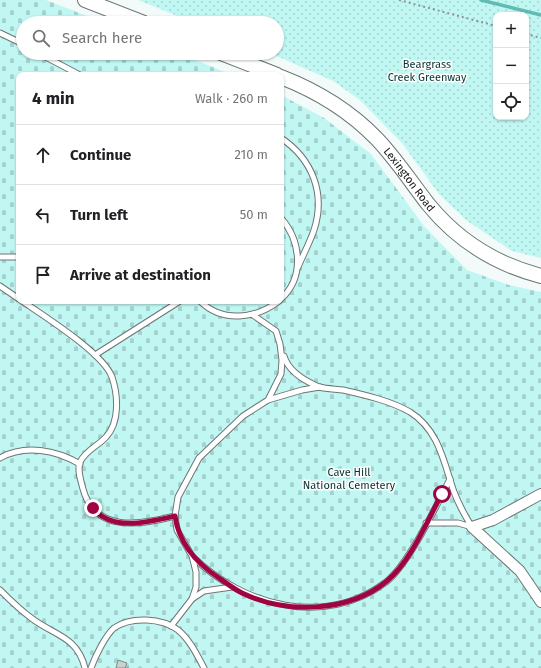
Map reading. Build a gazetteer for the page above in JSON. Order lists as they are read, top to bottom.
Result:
{
  "streets": {
    "main road": ["Lexington Road"]
  },
  "parks": ["Beargrass Creek Greenway", "Cave Hill National Cemetery"],
  "page": {
    "map_buttons": ["+", "−"],
    "search": "Search here",
    "heading": ["4 min", "Walk · 260 m"],
    "list": [
      ["Continue", "210 m"],
      ["Turn left", "50 m"],
      "Arrive at destination"
    ]
  }
}
